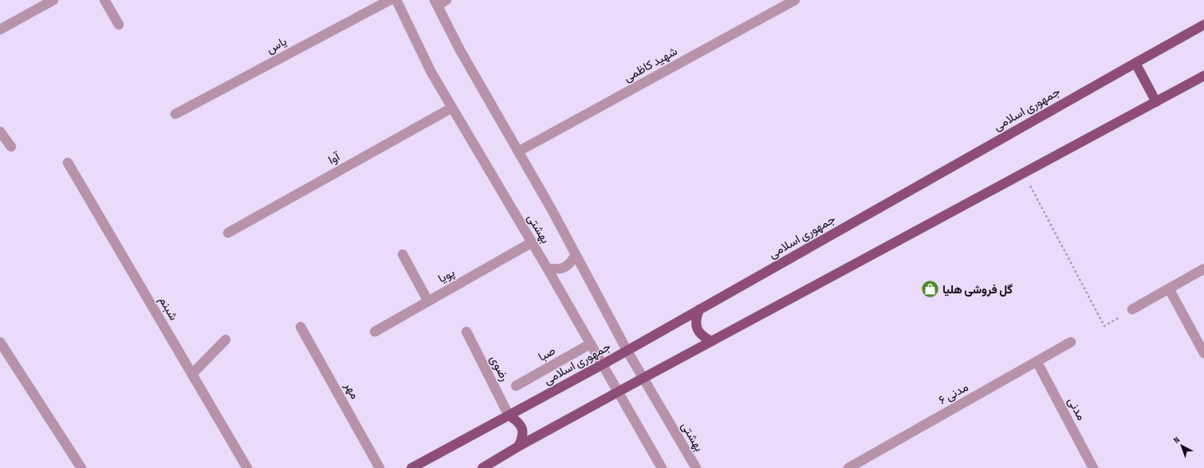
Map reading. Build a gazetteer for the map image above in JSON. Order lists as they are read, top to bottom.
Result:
{
  "streets": {
    "main road": ["جمهوری اسلامی"],
    "street": [
      "یاس",
      "شهید کاظمی",
      "آوا",
      "بهشتی",
      "پویا",
      "شبنم",
      "صبا",
      "رضوی",
      "مهر",
      "مدنی ۶",
      "مدنی"
    ]
  },
  "crossings": [
    ["شهید کاظمی", "بهشتی"],
    ["جمهوری اسلامی", "بهشتی"],
    ["جمهوری اسلامی", "رضوی"],
    ["آوا", "بهشتی"],
    ["بهشتی", "پویا"],
    ["بهشتی", "صبا"],
    ["مدنی ۶", "مدنی"]
  ],
  "places": {
    "shop": ["گل فروشی هلیا"]
  },
  "north": "top left"
}
